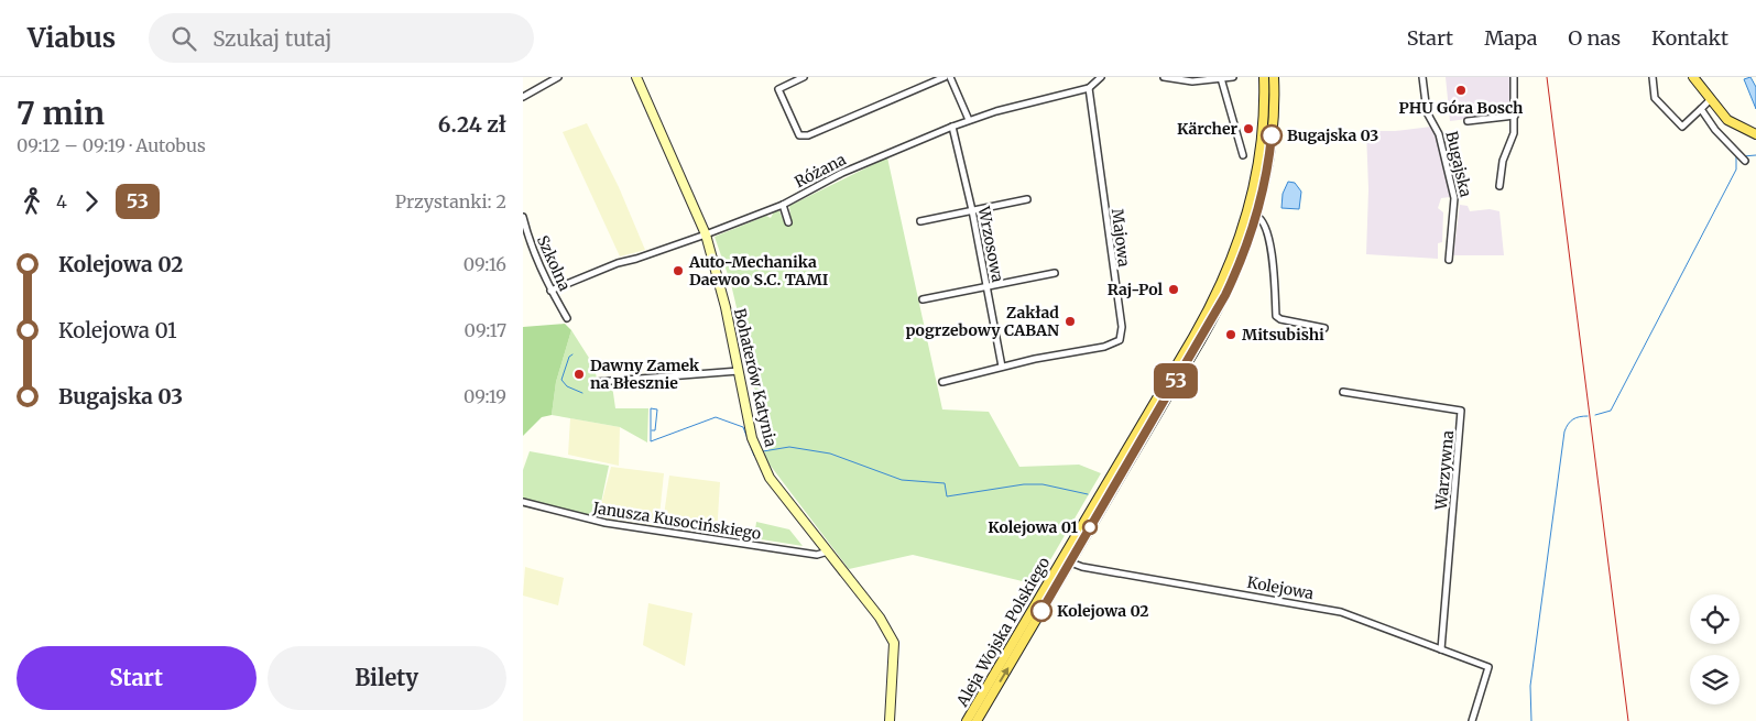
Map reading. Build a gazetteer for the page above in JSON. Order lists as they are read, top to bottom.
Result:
{
  "streets": {
    "main road": ["Aleja Wojska Polskiego"],
    "street": [
      "Bugajska",
      "Różana",
      "Majowa",
      "Wrzosowa",
      "Szkolna",
      "Bohaterów Katynia",
      "Warzywna",
      "Janusza Kusocińskiego",
      "Kolejowa"
    ]
  },
  "crossings": [
    ["Różana", "Majowa"],
    ["Różana", "Wrzosowa"],
    ["Różana", "Szkolna"],
    ["Różana", "Bohaterów Katynia"],
    ["Majowa", "Wrzosowa"],
    ["Bohaterów Katynia", "Janusza Kusocińskiego"],
    ["Warzywna", "Kolejowa"],
    ["Kolejowa", "Aleja Wojska Polskiego"]
  ],
  "places": [
    "PHU Góra Bosch",
    "Kärcher",
    "Bugajska 03",
    "Auto-Mechanika Daewoo S.C. TAMI",
    "Raj-Pol",
    "Zakład pogrzebowy CABAN",
    "Mitsubishi",
    "Dawny Zamek na Błesznie",
    "Kolejowa 01",
    "Kolejowa 02"
  ],
  "lines": ["bus line 53"],
  "page": {
    "header": "Viabus",
    "search": "Szukaj tutaj",
    "nav": [
      "Start",
      "Mapa",
      "O nas",
      "Kontakt"
    ],
    "heading": ["7 min", "09:12 – 09:19 · Autobus", "6.24 zł"],
    "on_map": "53",
    "legs": ["4", "53", "Przystanki: 2"],
    "list": [
      {
        "name": "Kolejowa 02",
        "value": "09:16"
      },
      {
        "name": "Kolejowa 01",
        "value": "09:17"
      },
      {
        "name": "Bugajska 03",
        "value": "09:19"
      }
    ],
    "buttons": ["Start", "Bilety"]
  }
}
